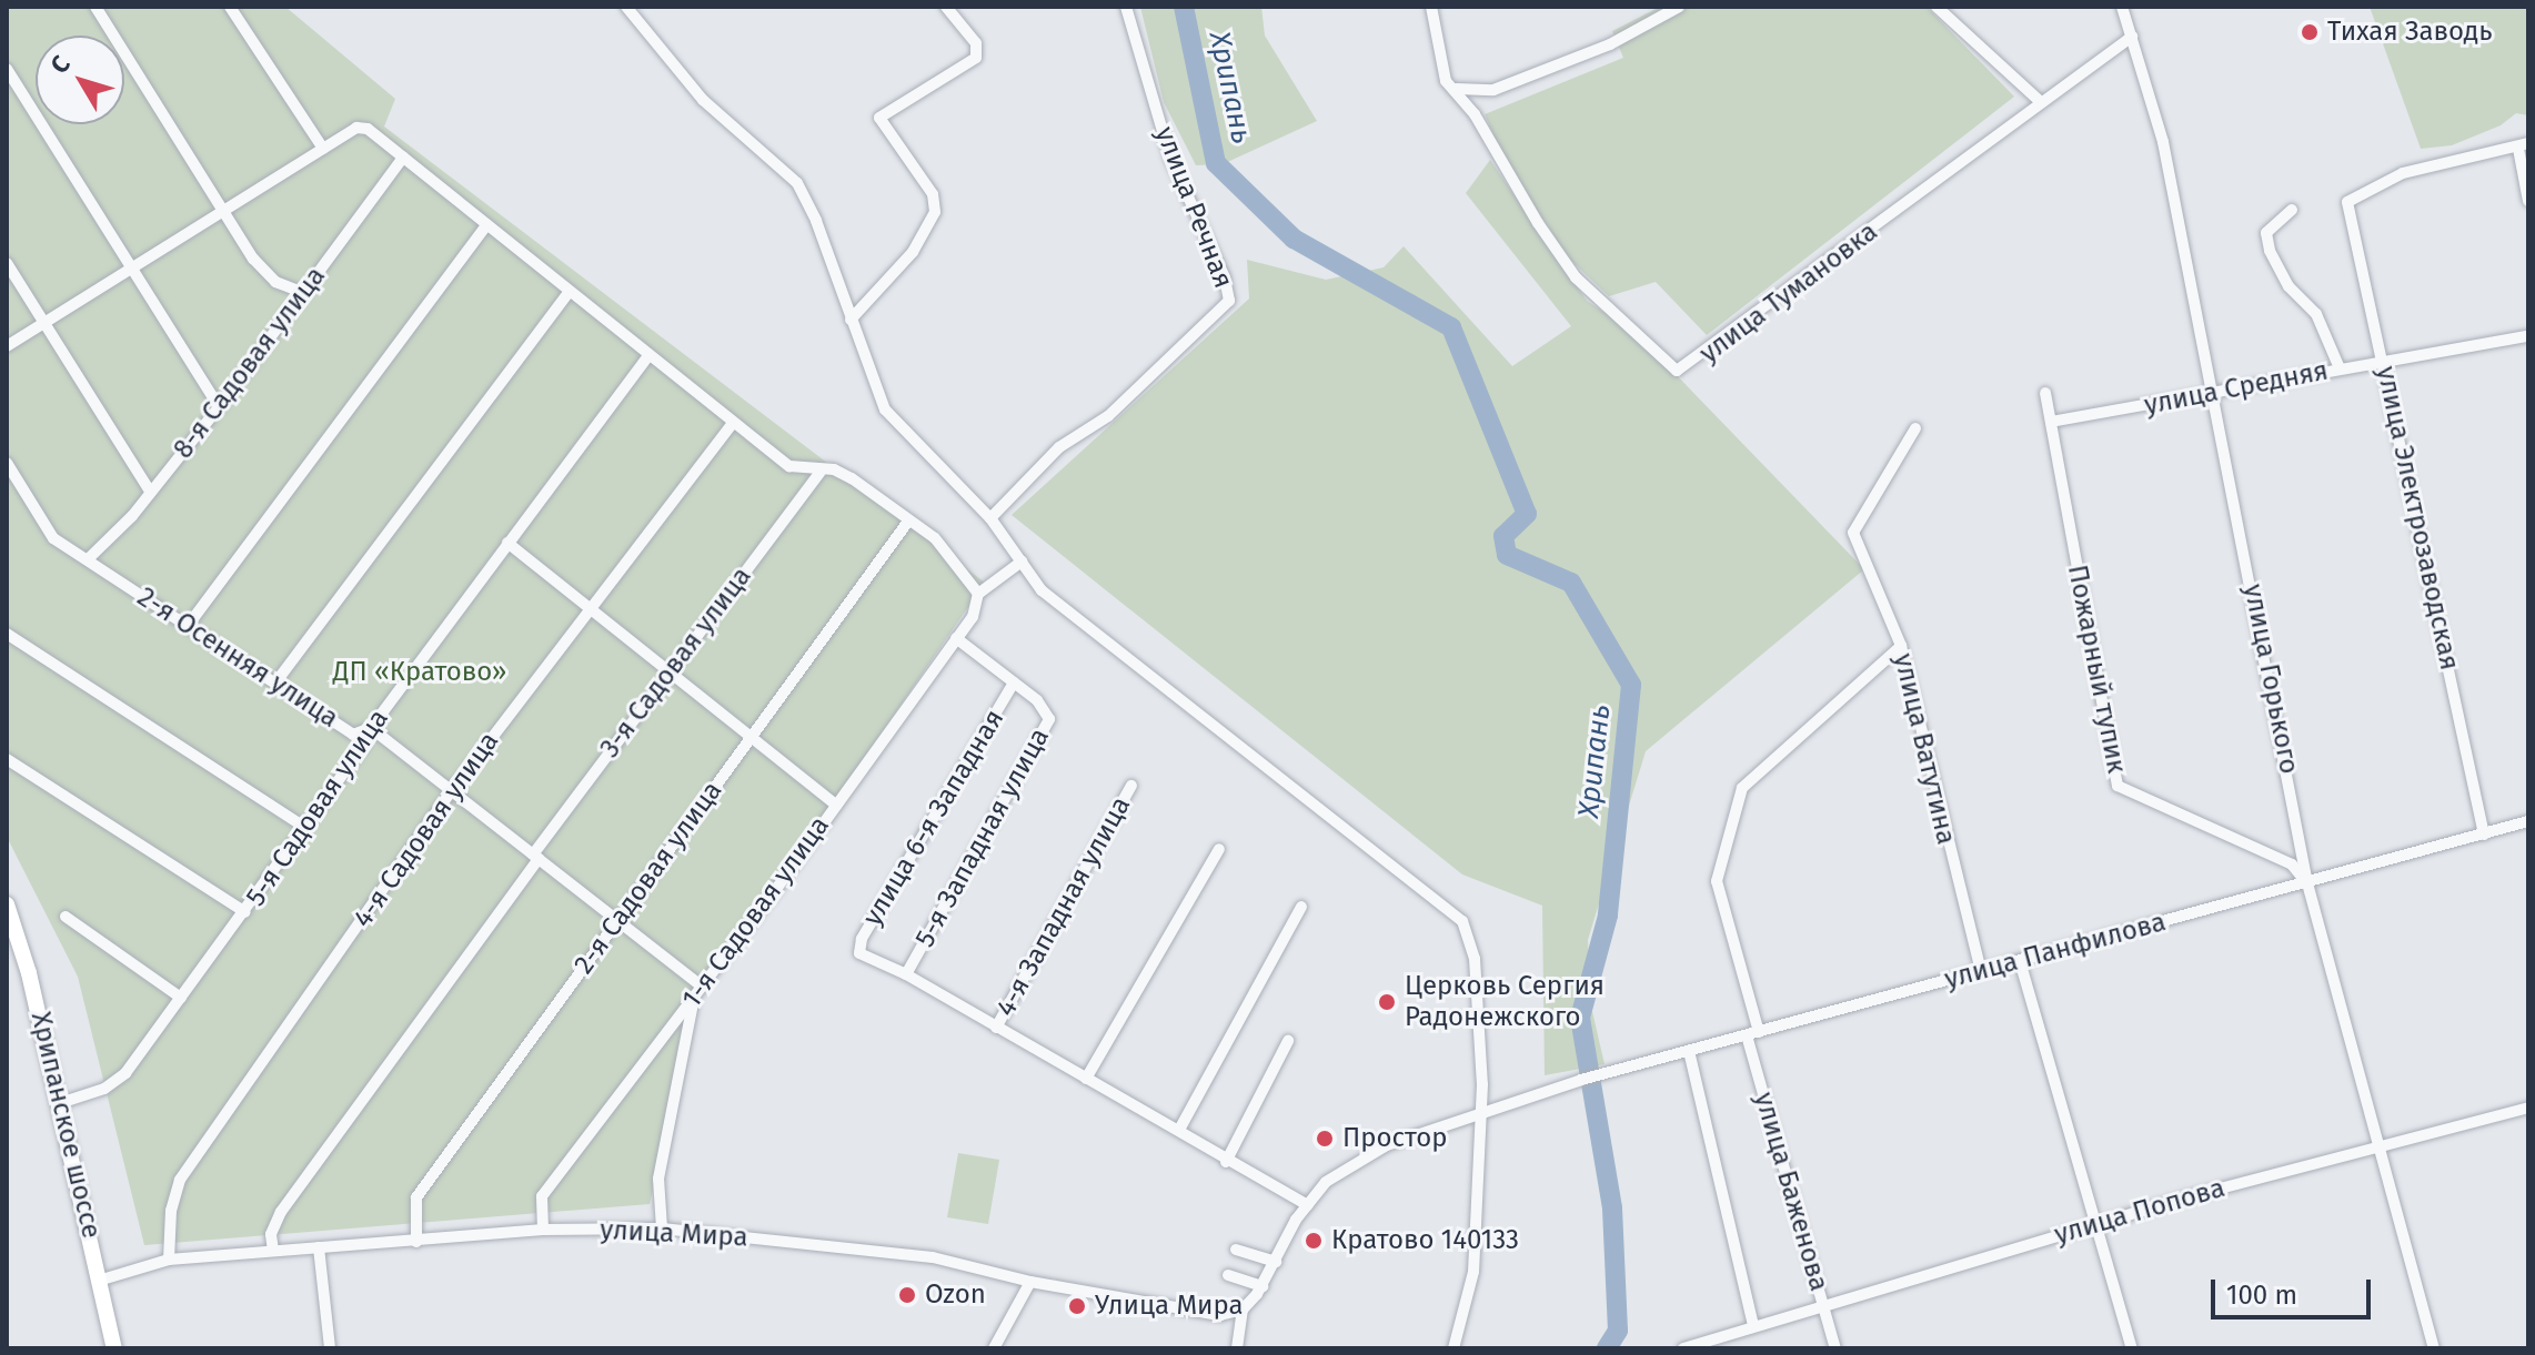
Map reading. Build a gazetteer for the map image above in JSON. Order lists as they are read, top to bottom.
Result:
{
  "streets": {
    "main road": ["Хрипанское шоссе"],
    "street": [
      "улица Речная",
      "улица Тумановка",
      "8-я Садовая улица",
      "улица Средняя",
      "улица Электрозаводская",
      "2-я Осенняя улица",
      "3-я Садовая улица",
      "Пожарный тупик",
      "улица Горького",
      "улица Ватутина",
      "5-я Садовая улица",
      "улица 6-я Западная",
      "4-я Садовая улица",
      "5-я Западная улица",
      "2-я Садовая улица",
      "4-я Западная улица",
      "1-я Садовая улица",
      "улица Панфилова",
      "улица Баженова",
      "улица Попова",
      "улица Мира"
    ]
  },
  "crossings": [
    ["улица Тумановка", "улица Горького"],
    ["8-я Садовая улица", "2-я Осенняя улица"],
    ["улица Средняя", "улица Электрозаводская"],
    ["улица Средняя", "Пожарный тупик"],
    ["улица Средняя", "улица Горького"],
    ["улица Электрозаводская", "улица Панфилова"],
    ["2-я Осенняя улица", "3-я Садовая улица"],
    ["2-я Осенняя улица", "5-я Садовая улица"],
    ["2-я Осенняя улица", "4-я Садовая улица"],
    ["2-я Осенняя улица", "2-я Садовая улица"],
    ["2-я Осенняя улица", "1-я Садовая улица"],
    ["3-я Садовая улица", "улица Мира"],
    ["Пожарный тупик", "улица Горького"],
    ["Пожарный тупик", "улица Панфилова"],
    ["улица Горького", "улица Панфилова"],
    ["улица Горького", "улица Попова"],
    ["улица Ватутина", "улица Панфилова"],
    ["улица Ватутина", "улица Баженова"],
    ["5-я Садовая улица", "Хрипанское шоссе"],
    ["улица 6-я Западная", "5-я Западная улица"],
    ["4-я Садовая улица", "улица Мира"],
    ["5-я Западная улица", "1-я Садовая улица"],
    ["2-я Садовая улица", "улица Мира"],
    ["1-я Садовая улица", "улица Мира"],
    ["улица Панфилова", "улица Баженова"],
    ["Хрипанское шоссе", "улица Мира"],
    ["улица Баженова", "улица Попова"]
  ],
  "water": ["Хрипань"],
  "parks": ["ДП «Кратово»"],
  "places": [
    "Тихая Заводь",
    "Церковь Сергия Радонежского",
    "Простор",
    "Кратово 140133",
    "Ozon",
    "Улица Мира"
  ],
  "scale_bar": "100 m",
  "north": "top left"
}
